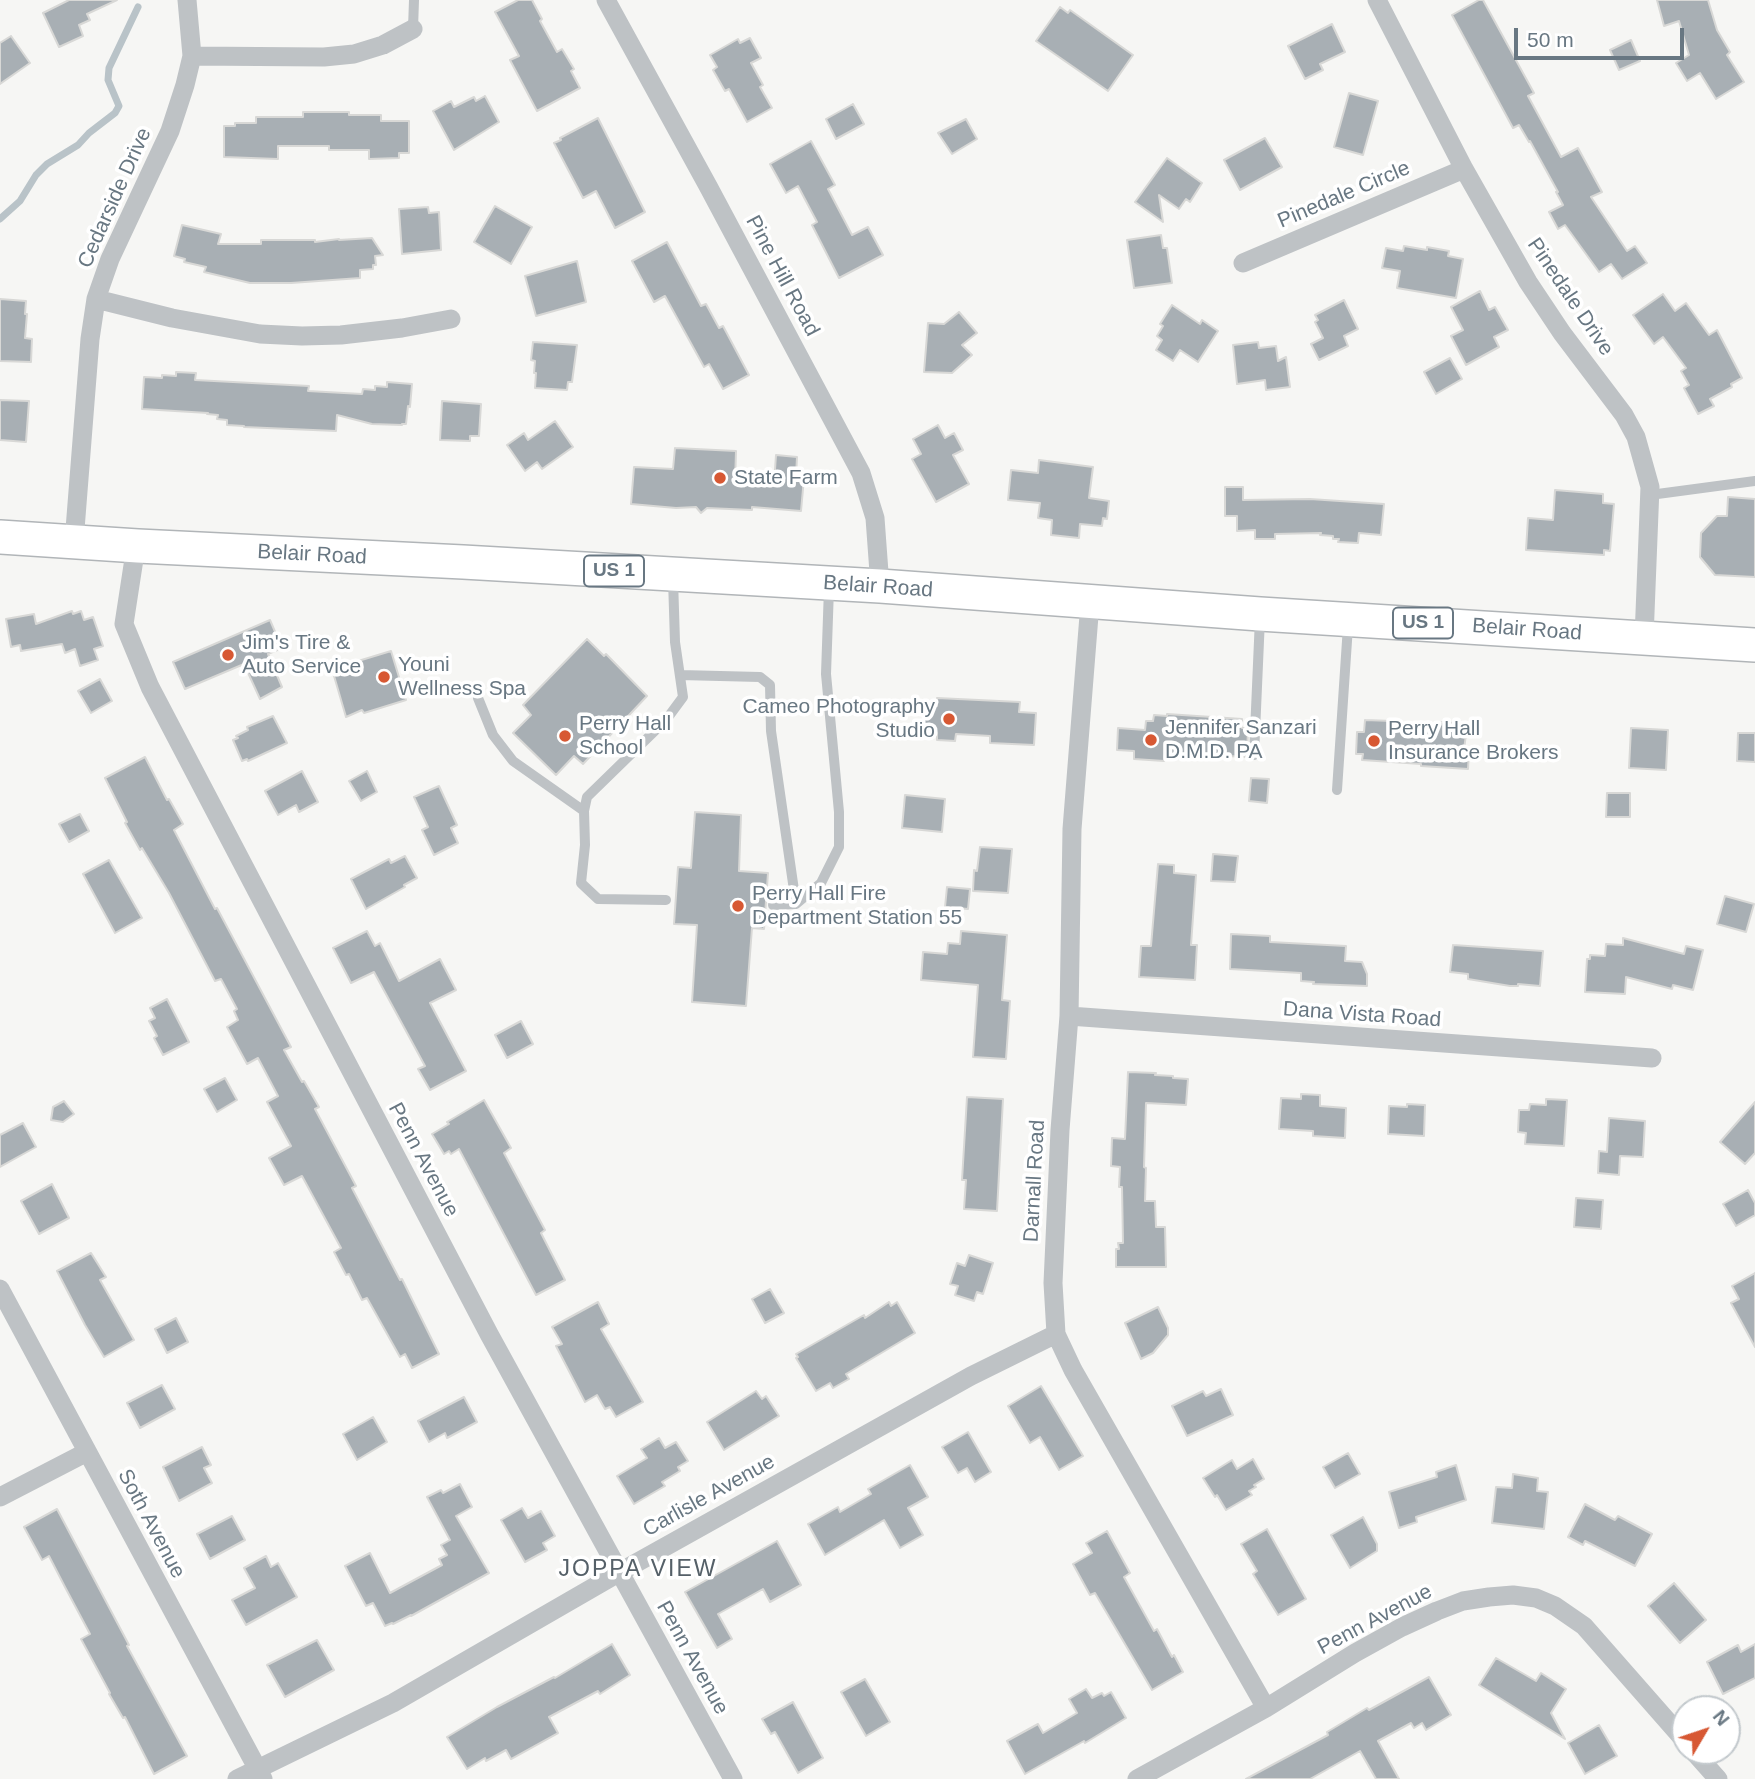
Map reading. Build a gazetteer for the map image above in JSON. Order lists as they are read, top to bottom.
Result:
{
  "streets": {
    "highway": ["Belair Road", "US 1"],
    "street": [
      "Pinedale Circle",
      "Cedarside Drive",
      "Pine Hill Road",
      "Pinedale Drive",
      "Dana Vista Road",
      "Penn Avenue",
      "Darnall Road",
      "Carlisle Avenue",
      "Soth Avenue"
    ]
  },
  "crossings": [
    ["Pinedale Circle", "Pinedale Drive"],
    ["Cedarside Drive", "Belair Road"],
    ["Pine Hill Road", "Belair Road"],
    ["Pinedale Drive", "Belair Road"],
    ["Belair Road", "Penn Avenue"],
    ["Belair Road", "Darnall Road"],
    ["Dana Vista Road", "Darnall Road"],
    ["Penn Avenue", "Darnall Road"],
    ["Penn Avenue", "Carlisle Avenue"],
    ["Darnall Road", "Carlisle Avenue"],
    ["Carlisle Avenue", "Soth Avenue"]
  ],
  "districts": ["JOPPA VIEW"],
  "places": [
    "State Farm",
    "Jim's Tire & Auto Service",
    "Youni Wellness Spa",
    "Cameo Photography Studio",
    "Perry Hall School",
    "Jennifer Sanzari D.M.D. PA",
    "Perry Hall Insurance Brokers",
    "Perry Hall Fire Department Station 55"
  ],
  "scale_bar": "50 m",
  "north": "top right"
}
